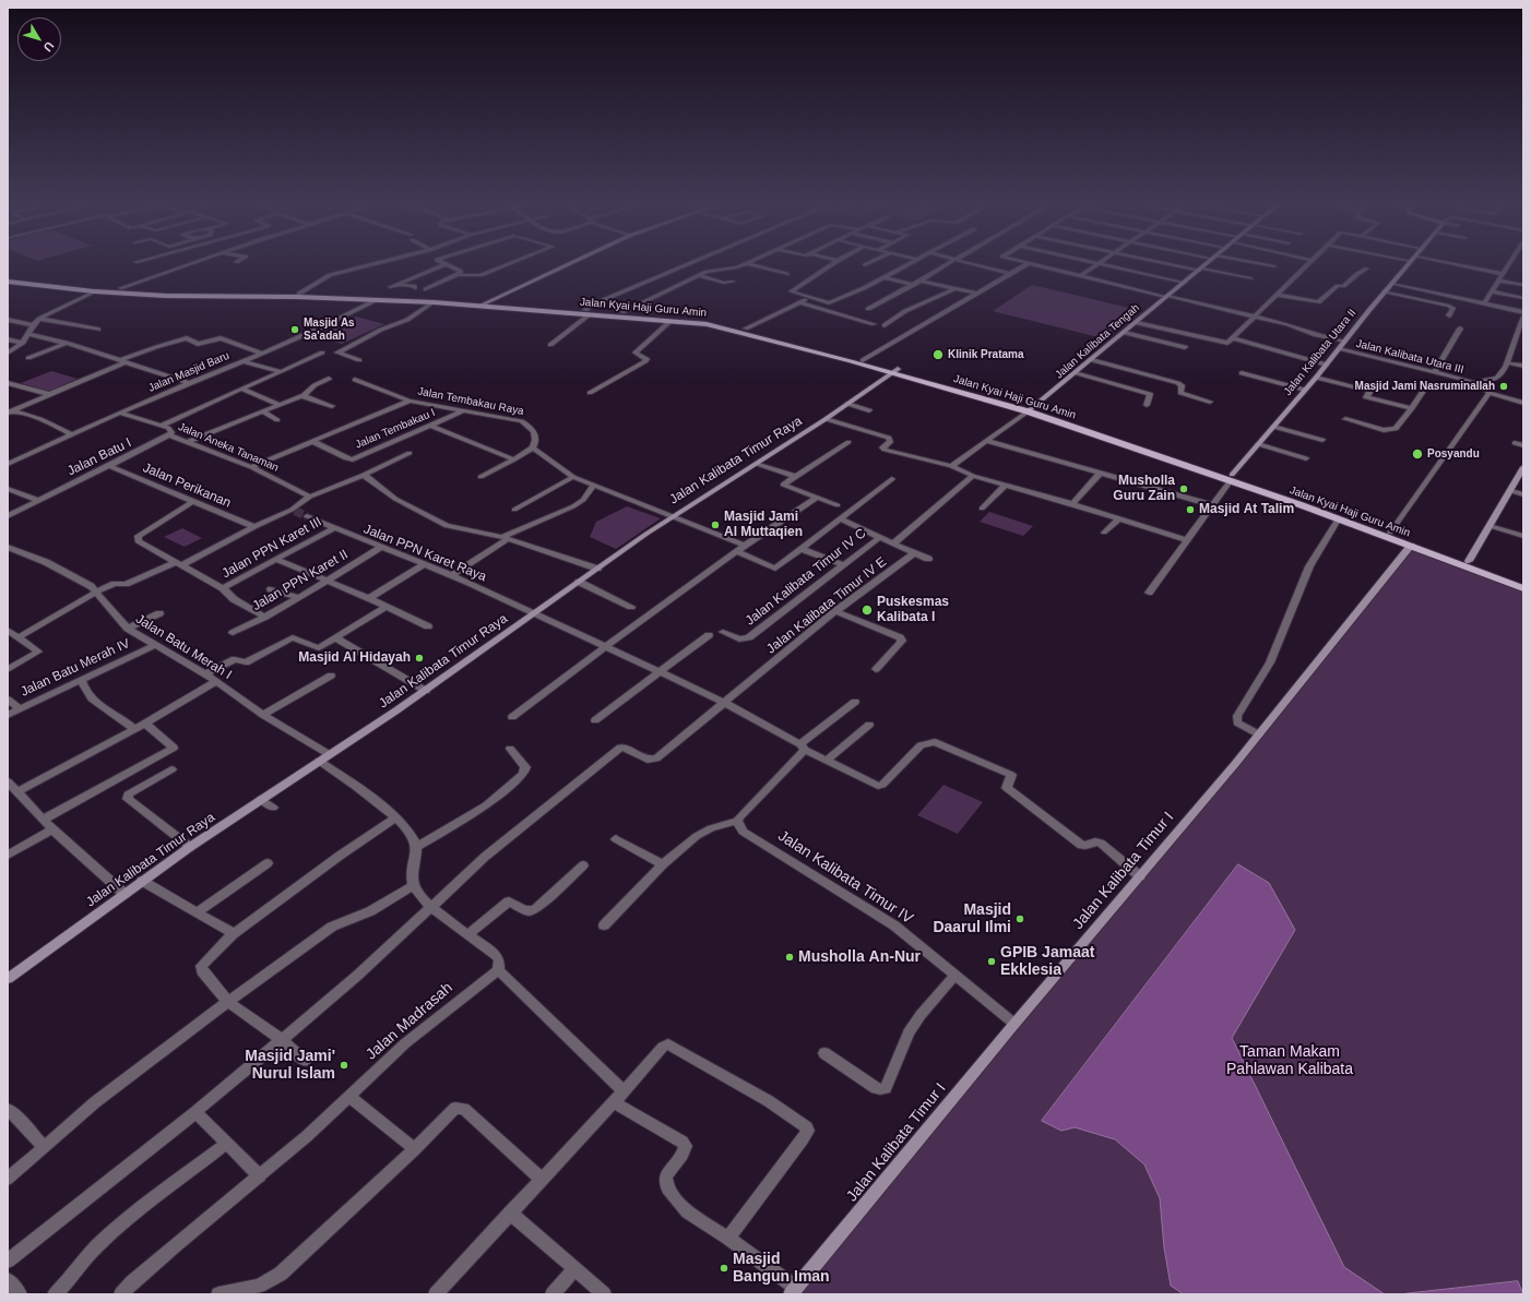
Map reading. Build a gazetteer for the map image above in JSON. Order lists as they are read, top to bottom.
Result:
{
  "streets": {
    "main road": ["Jalan Kyai Haji Guru Amin"],
    "street": [
      "Jalan Kalibata Tengah",
      "Jalan Kalibata Utara II",
      "Jalan Kalibata Utara III",
      "Jalan Masjid Baru",
      "Jalan Tembakau Raya",
      "Jalan Tembakau I",
      "Jalan Aneka Tanaman",
      "Jalan Batu I",
      "Jalan Kalibata Timur Raya",
      "Jalan Perikanan",
      "Jalan PPN Karet III",
      "Jalan PPN Karet Raya",
      "Jalan Kalibata Timur IV C",
      "Jalan PPN Karet II",
      "Jalan Kalibata Timur IV E",
      "Jalan Batu Merah I",
      "Jalan Batu Merah IV",
      "Jalan Kalibata Timur I",
      "Jalan Kalibata Timur IV",
      "Jalan Madrasah"
    ]
  },
  "crossings": [
    ["Jalan Kyai Haji Guru Amin", "Jalan Kalibata Tengah"],
    ["Jalan Kyai Haji Guru Amin", "Jalan Kalibata Utara II"],
    ["Jalan Kyai Haji Guru Amin", "Jalan Kalibata Timur Raya"],
    ["Jalan Kyai Haji Guru Amin", "Jalan Kalibata Timur I"],
    ["Jalan Kalibata Utara II", "Jalan Kalibata Utara III"],
    ["Jalan Masjid Baru", "Jalan Aneka Tanaman"],
    ["Jalan Tembakau Raya", "Jalan Tembakau I"],
    ["Jalan Tembakau Raya", "Jalan Aneka Tanaman"],
    ["Jalan Aneka Tanaman", "Jalan Batu I"],
    ["Jalan Batu I", "Jalan Perikanan"],
    ["Jalan Kalibata Timur Raya", "Jalan PPN Karet Raya"],
    ["Jalan Kalibata Timur Raya", "Jalan Batu Merah I"],
    ["Jalan PPN Karet III", "Jalan PPN Karet Raya"],
    ["Jalan PPN Karet Raya", "Jalan PPN Karet II"],
    ["Jalan Kalibata Timur IV C", "Jalan Kalibata Timur IV E"],
    ["Jalan Batu Merah I", "Jalan Batu Merah IV"],
    ["Jalan Kalibata Timur I", "Jalan Kalibata Timur IV"]
  ],
  "parks": ["Taman Makam Pahlawan Kalibata"],
  "places": [
    "Masjid As Sa'adah",
    "Klinik Pratama",
    "Masjid Jami Nasruminallah",
    "Posyandu",
    "Musholla Guru Zain",
    "Masjid At Talim",
    "Masjid Jami Al Muttaqien",
    "Puskesmas Kalibata I",
    "Masjid Al Hidayah",
    "Masjid Daarul Ilmi",
    "Musholla An-Nur",
    "GPIB Jamaat Ekklesia",
    "Masjid Jami' Nurul Islam",
    "Masjid Bangun Iman"
  ],
  "north": "bottom right"
}
